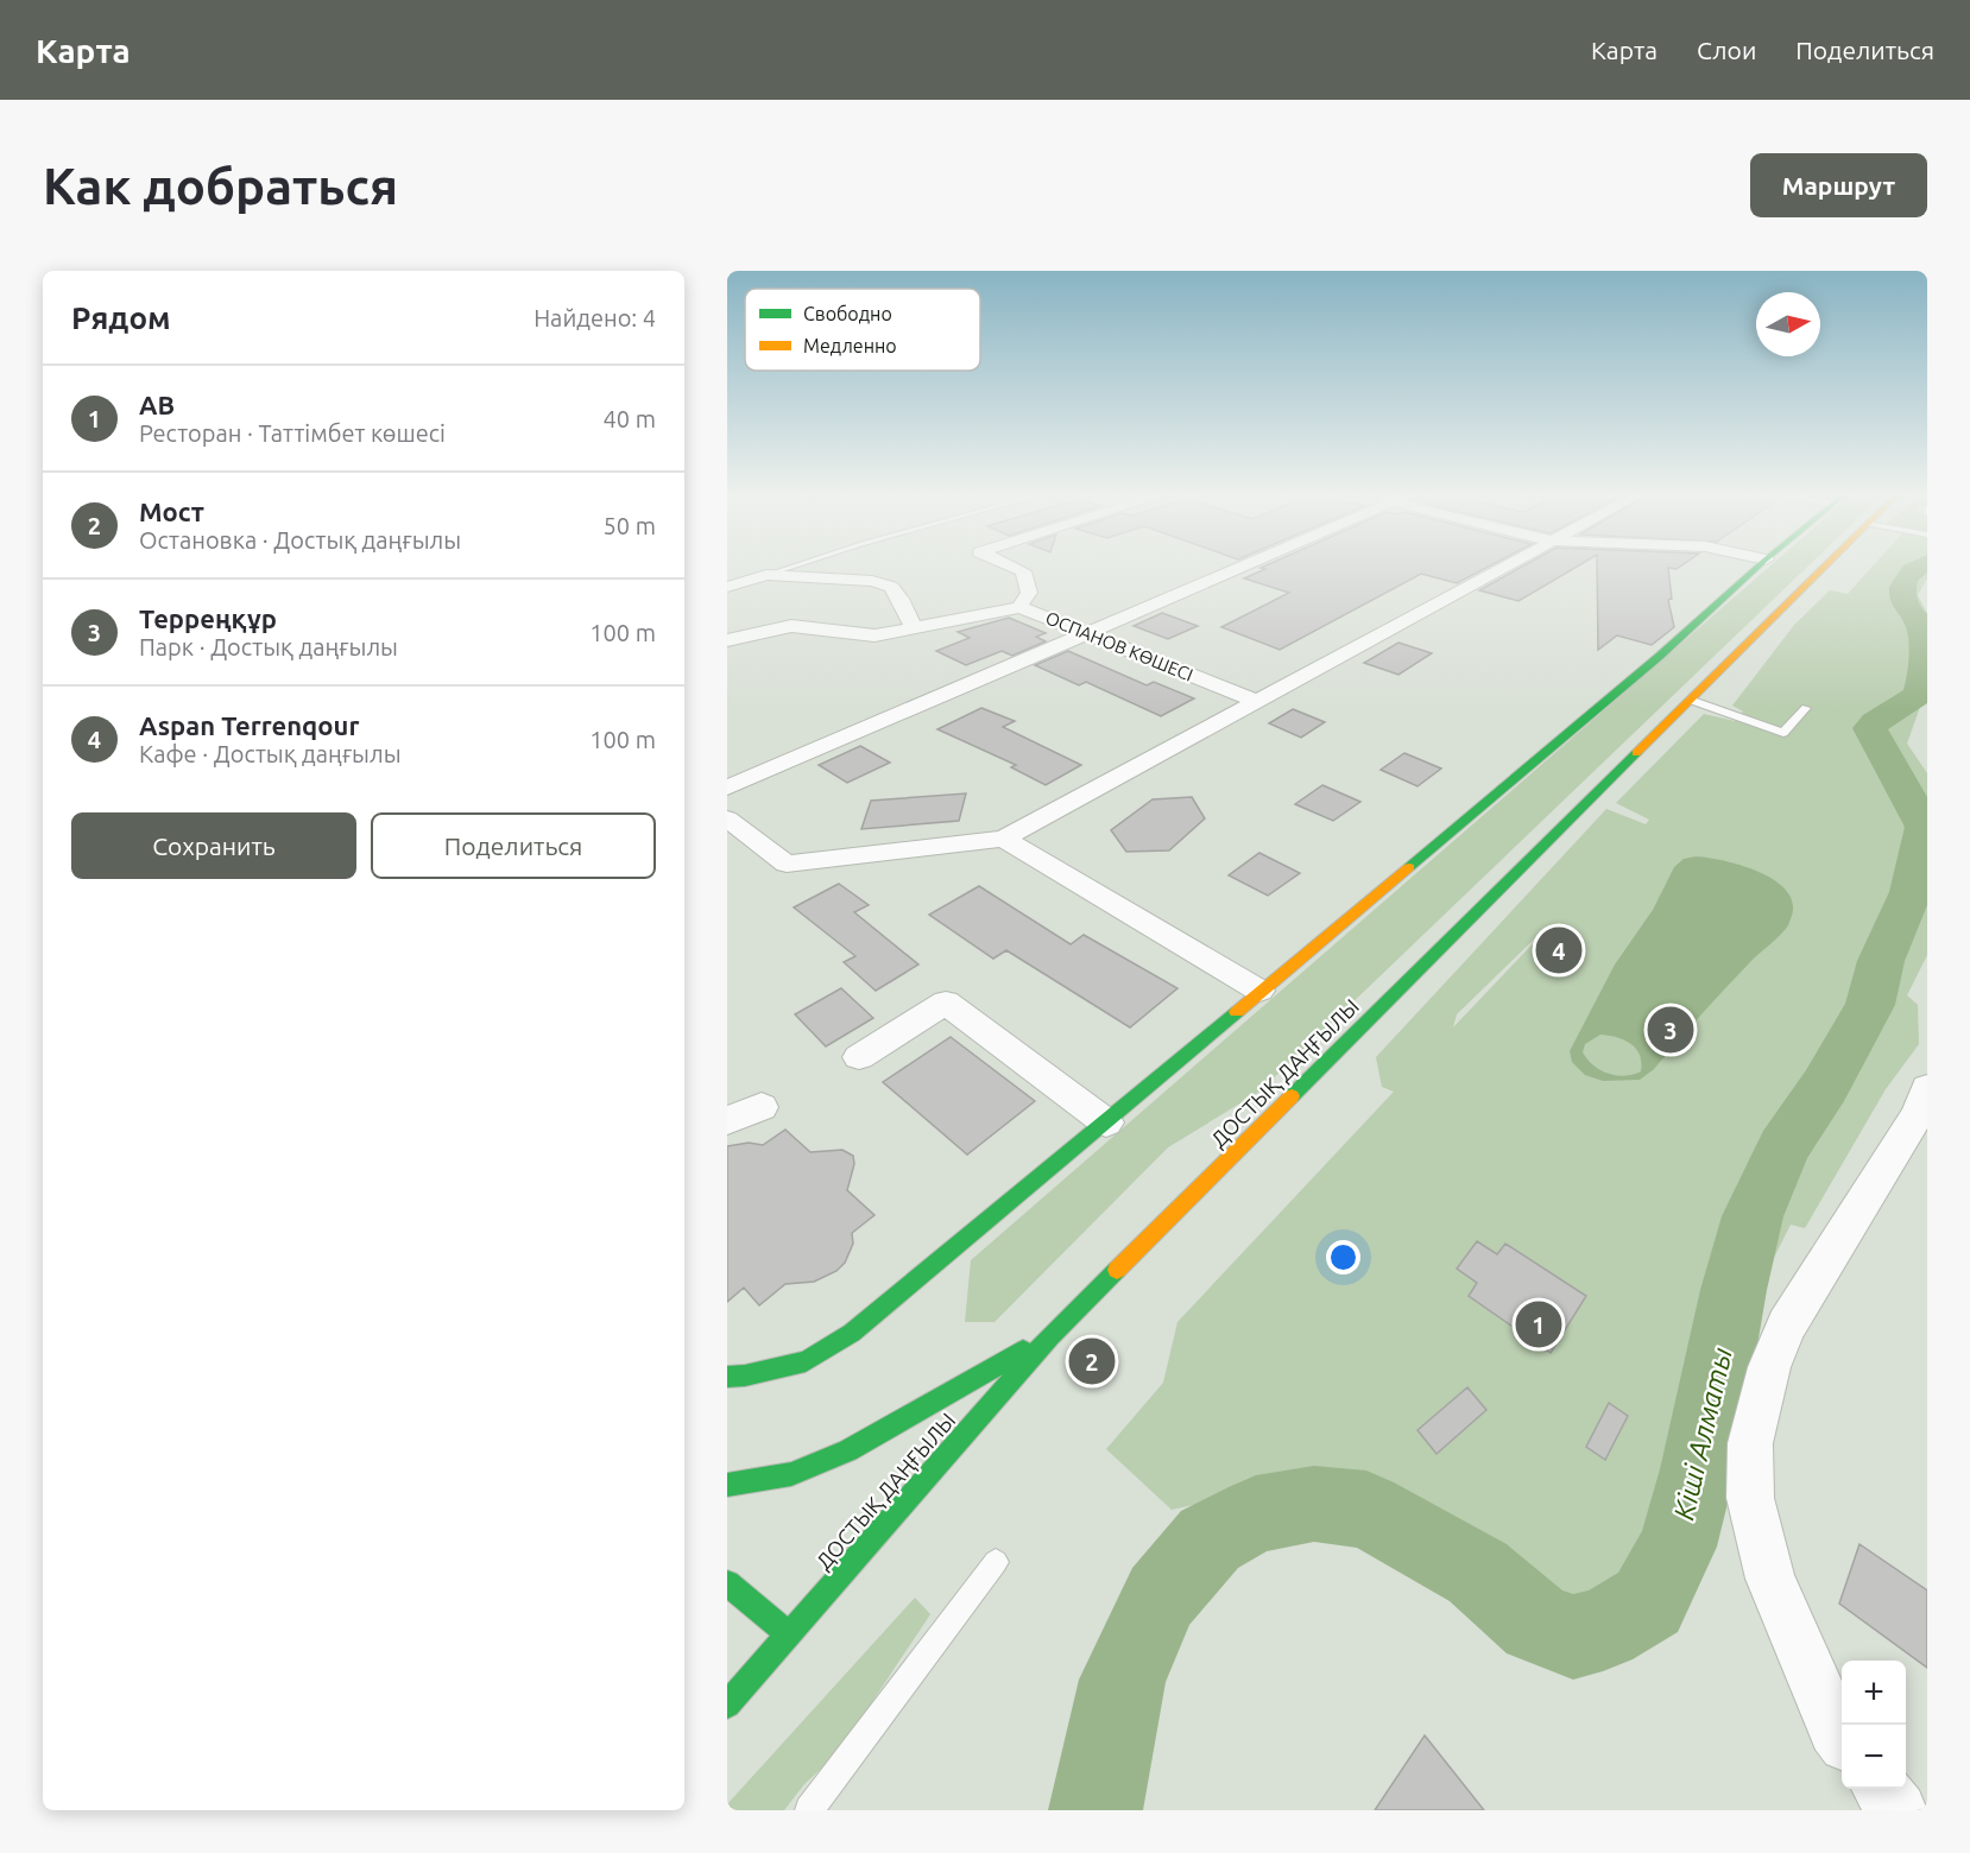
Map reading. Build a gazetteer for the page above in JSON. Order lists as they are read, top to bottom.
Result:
{
  "streets": {
    "main road": ["ДОСТЫҚ ДАҢҒЫЛЫ"],
    "street": ["ОСПАНОВ КӨШЕСІ"]
  },
  "water": ["Кіші Алматы"],
  "legend": ["Свободно", "Медленно"],
  "north": "right",
  "page": {
    "header": "Карта",
    "nav": ["Карта", "Слои", "Поделиться"],
    "buttons": [
      "Маршрут",
      ["Сохранить", "Поделиться"]
    ],
    "title": "Как добраться",
    "heading": ["Рядом", "Найдено: 4"],
    "list": [
      {
        "mark": "1",
        "name": "AB",
        "note": "Ресторан · Таттімбет көшесі",
        "value": "40 m"
      },
      {
        "mark": "2",
        "name": "Мост",
        "note": "Остановка · Достық даңғылы",
        "value": "50 m"
      },
      {
        "mark": "3",
        "name": "Терреңқұр",
        "note": "Парк · Достық даңғылы",
        "value": "100 m"
      },
      {
        "mark": "4",
        "name": "Aspan Terrenqour",
        "note": "Кафе · Достық даңғылы",
        "value": "100 m"
      }
    ],
    "pins": [
      "4",
      "3",
      "1",
      "2"
    ],
    "map_buttons": ["+", "−"]
  }
}
